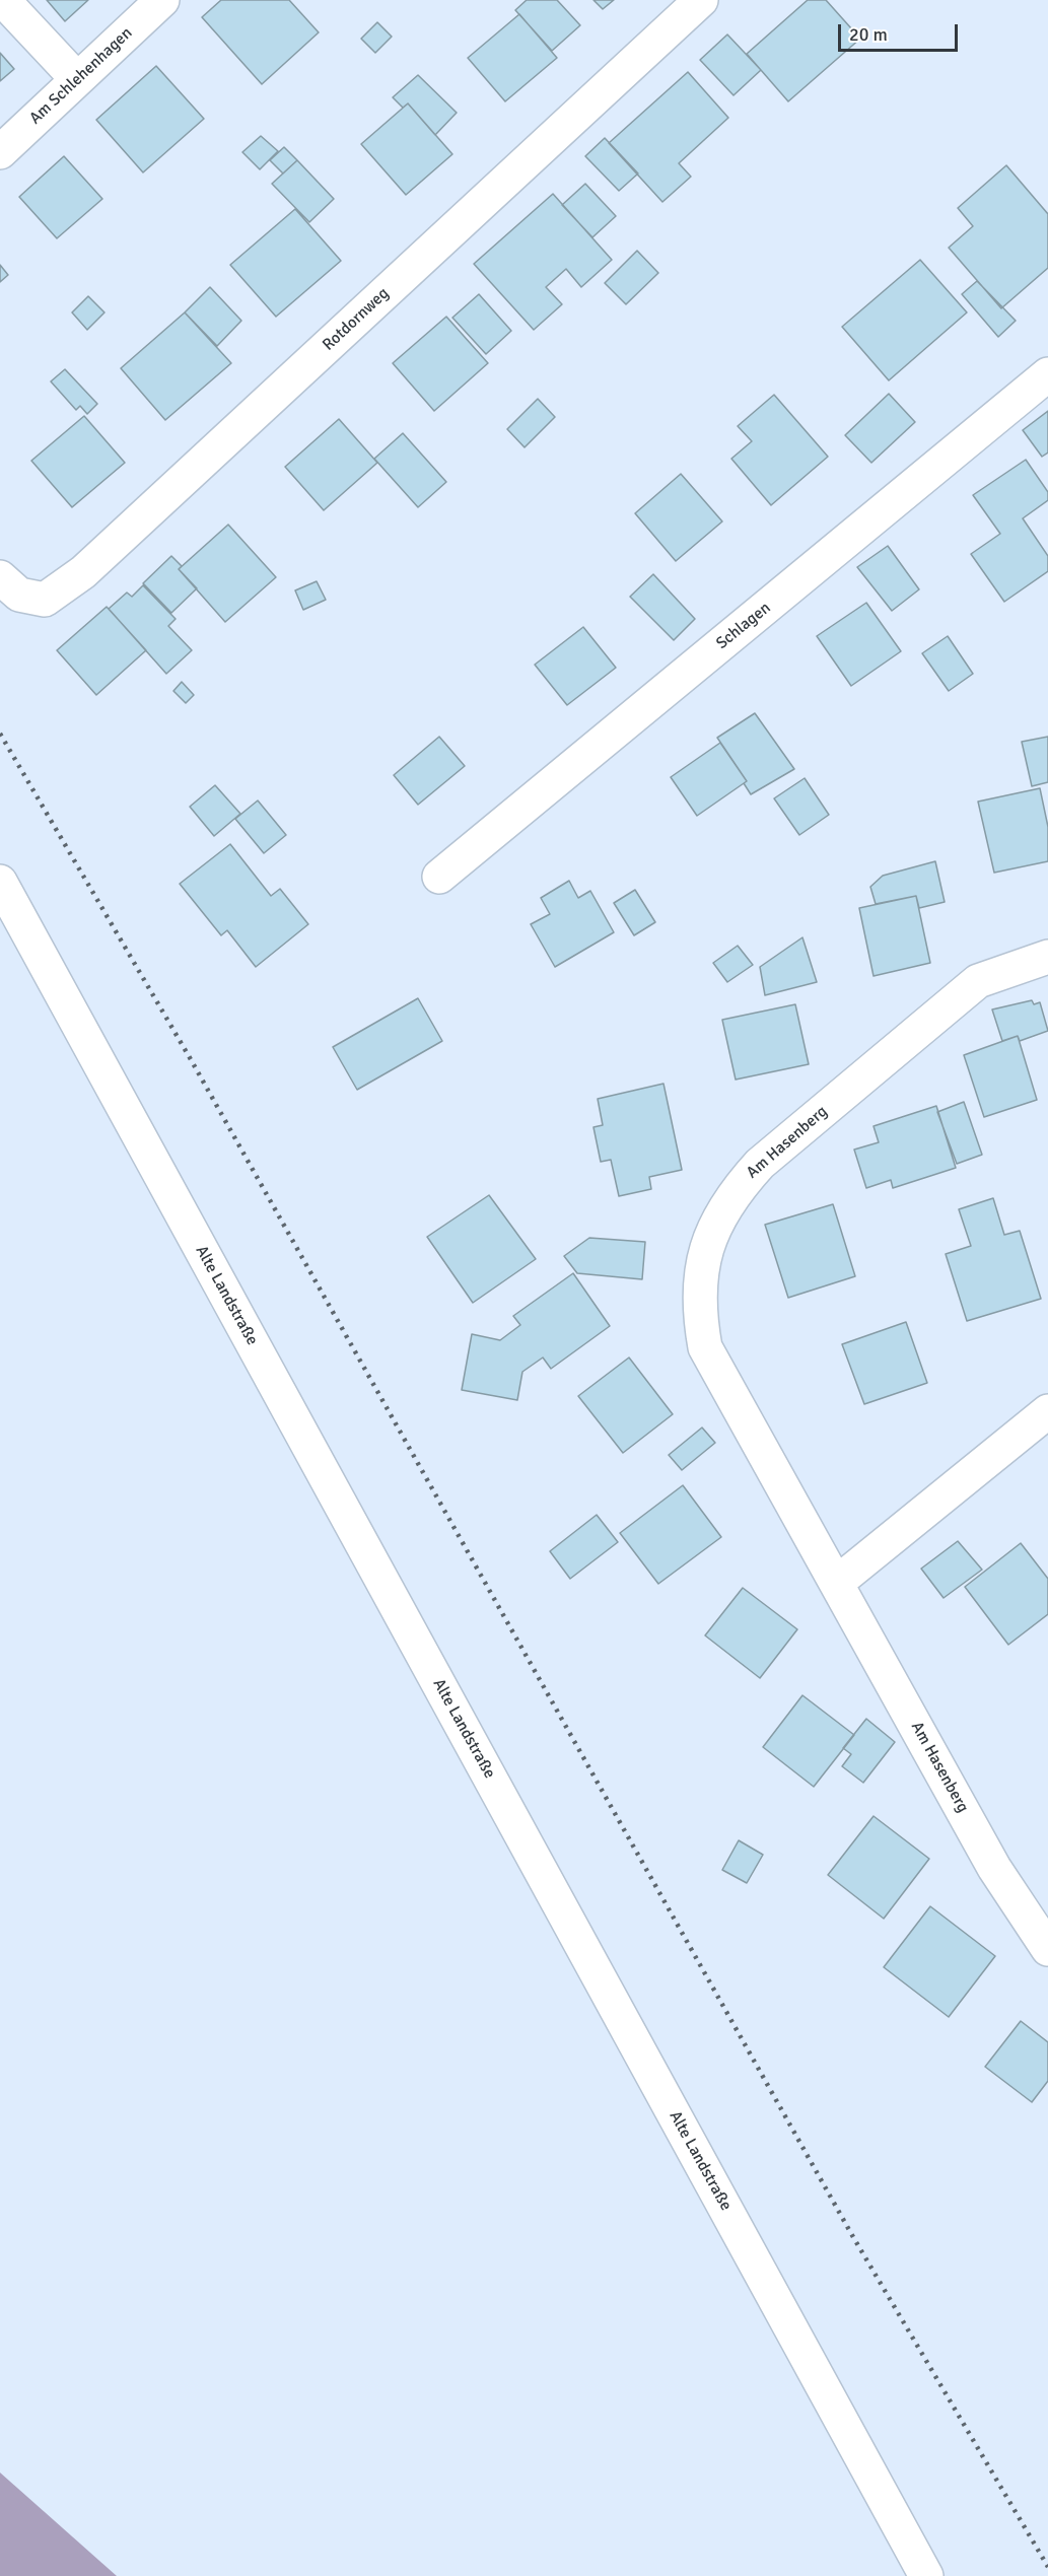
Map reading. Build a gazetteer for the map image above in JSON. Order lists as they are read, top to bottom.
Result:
{
  "streets": {
    "street": [
      "Am Schlehenhagen",
      "Rotdornweg",
      "Schlagen",
      "Am Hasenberg",
      "Alte Landstraße"
    ]
  },
  "scale_bar": "20 m"
}
